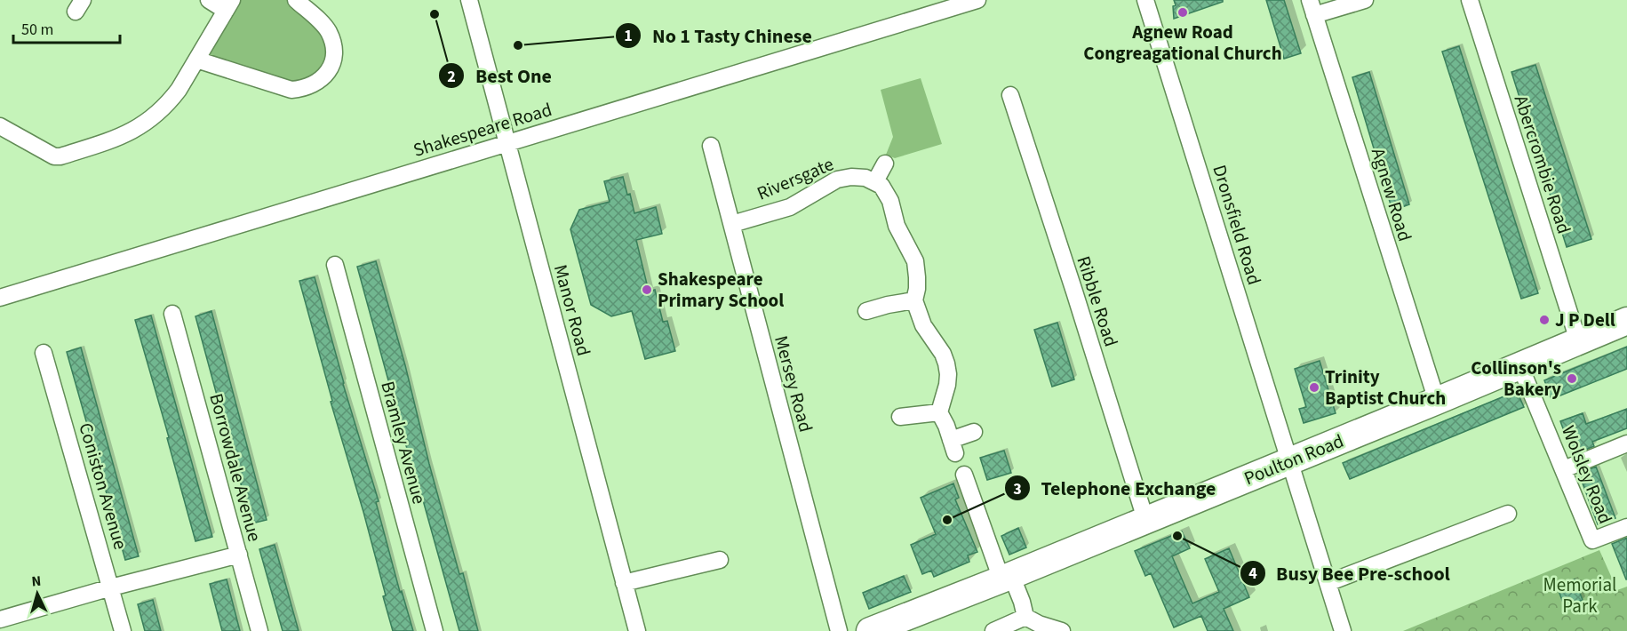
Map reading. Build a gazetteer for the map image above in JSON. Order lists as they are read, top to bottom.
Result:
{
  "streets": {
    "main road": ["Poulton Road"],
    "street": [
      "Shakespeare Road",
      "Abercrombie Road",
      "Riversgate",
      "Agnew Road",
      "Dronsfield Road",
      "Ribble Road",
      "Manor Road",
      "Mersey Road",
      "Bramley Avenue",
      "Borrowdale Avenue",
      "Wolsley Road",
      "Coniston Avenue"
    ]
  },
  "crossings": [
    ["Shakespeare Road", "Manor Road"],
    ["Abercrombie Road", "Poulton Road"],
    ["Riversgate", "Mersey Road"],
    ["Agnew Road", "Poulton Road"],
    ["Dronsfield Road", "Poulton Road"],
    ["Ribble Road", "Poulton Road"],
    ["Poulton Road", "Wolsley Road"]
  ],
  "parks": ["Memorial Park"],
  "places": [
    "Agnew Road Congreagational Church",
    "Best One",
    "No 1 Tasty Chinese",
    "Shakespeare Primary School",
    "J P Dell",
    "Collinson's Bakery",
    "Trinity Baptist Church",
    "Telephone Exchange",
    "Busy Bee Pre-school"
  ],
  "scale_bar": "50 m",
  "north": "top"
}
